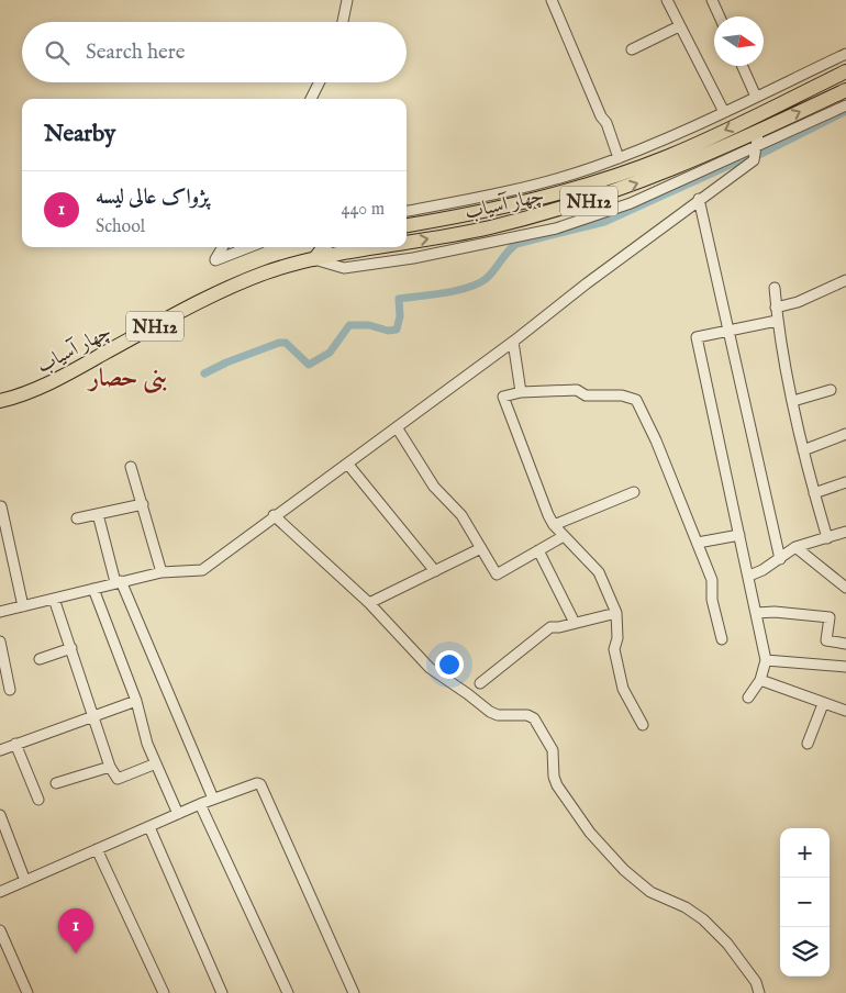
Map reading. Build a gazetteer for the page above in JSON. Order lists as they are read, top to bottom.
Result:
{
  "streets": {
    "highway": ["NH12", "چهار آسیاب"]
  },
  "districts": ["بنی حصار"],
  "north": "right",
  "page": {
    "search": "Search here",
    "heading": "Nearby",
    "list": [
      {
        "mark": "1",
        "name": "پژواک عالی لیسه",
        "note": "School",
        "value": "440 m"
      }
    ],
    "map_buttons": ["+", "−"],
    "pins": "1"
  }
}
